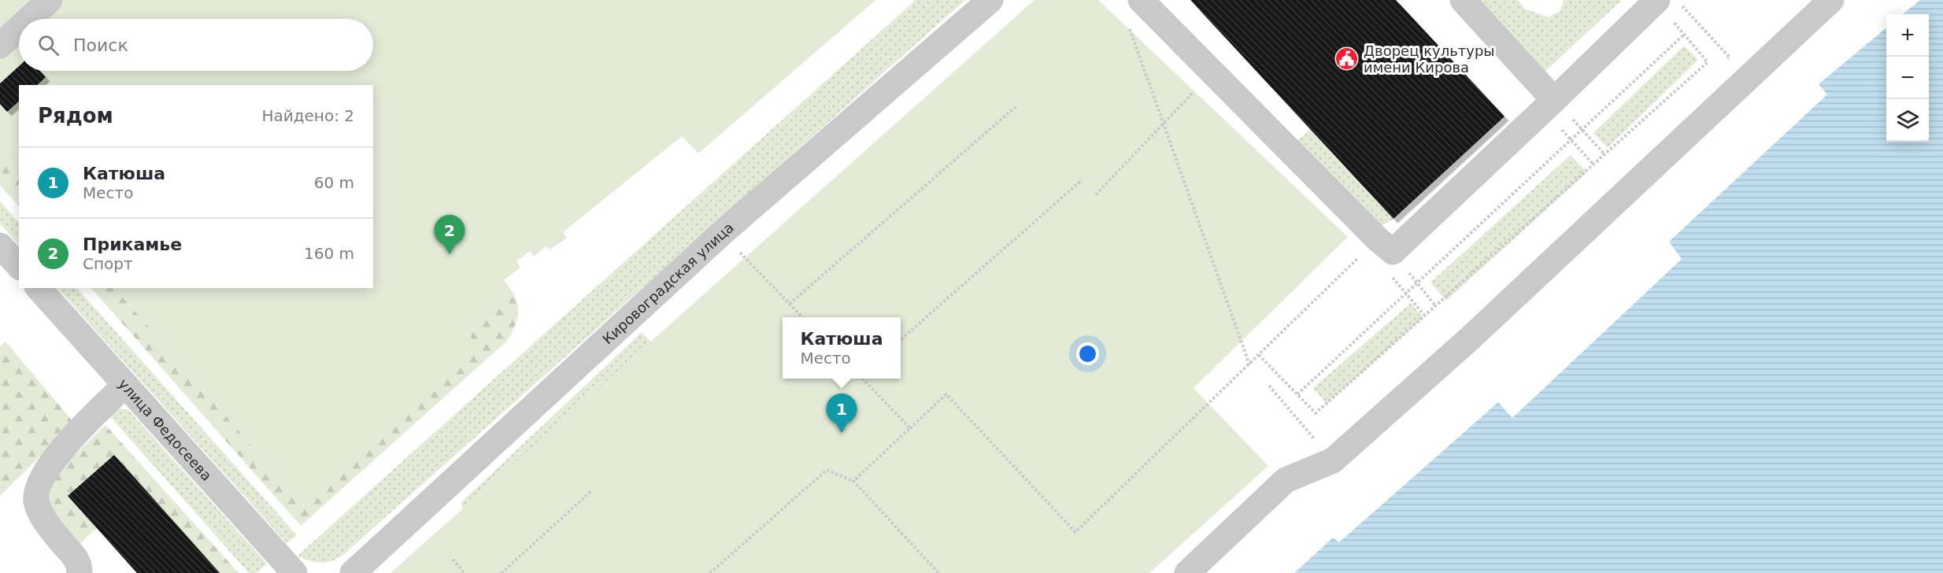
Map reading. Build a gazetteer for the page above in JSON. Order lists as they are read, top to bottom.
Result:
{
  "streets": {
    "street": ["Кировоградская улица", "улица Федосеева"]
  },
  "places": {
    "public building": ["Дворец культуры имени Кирова"]
  },
  "page": {
    "map_buttons": ["+", "−"],
    "search": "Поиск",
    "heading": ["Рядом", "Найдено: 2"],
    "list": [
      {
        "mark": "1",
        "name": "Катюша",
        "note": "Место",
        "value": "60 m"
      },
      {
        "mark": "2",
        "name": "Прикамье",
        "note": "Спорт",
        "value": "160 m"
      }
    ],
    "pins": ["2", "1"],
    "popup": ["Катюша", "Место"]
  }
}
